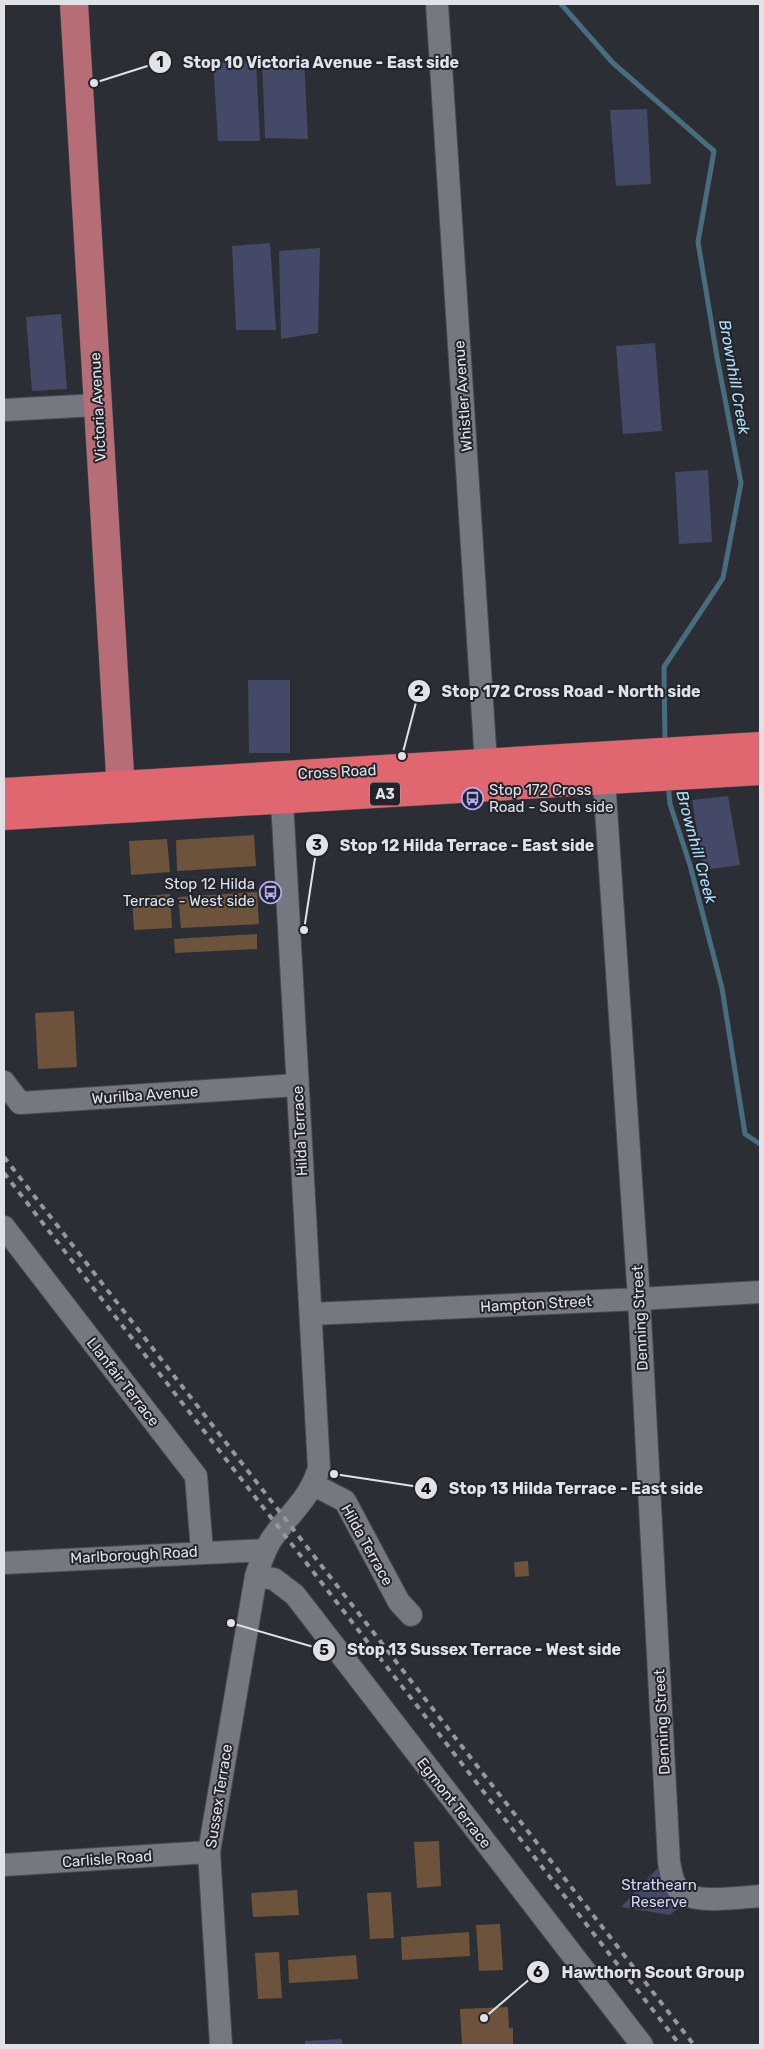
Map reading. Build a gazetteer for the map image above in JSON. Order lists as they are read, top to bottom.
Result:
{
  "streets": {
    "highway": ["Cross Road", "A3"],
    "main road": ["Victoria Avenue"],
    "street": [
      "Whistler Avenue",
      "Wurilba Avenue",
      "Hilda Terrace",
      "Hampton Street",
      "Denning Street",
      "Llanfair Terrace",
      "Marlborough Road",
      "Sussex Terrace",
      "Egmont Terrace",
      "Carlisle Road"
    ]
  },
  "crossings": [
    ["Whistler Avenue", "Cross Road"],
    ["Victoria Avenue", "Cross Road"],
    ["Cross Road", "Hilda Terrace"],
    ["Cross Road", "Denning Street"],
    ["Wurilba Avenue", "Hilda Terrace"],
    ["Hilda Terrace", "Hampton Street"],
    ["Hilda Terrace", "Marlborough Road"],
    ["Hilda Terrace", "Sussex Terrace"],
    ["Hampton Street", "Denning Street"],
    ["Llanfair Terrace", "Marlborough Road"],
    ["Marlborough Road", "Sussex Terrace"],
    ["Sussex Terrace", "Egmont Terrace"],
    ["Sussex Terrace", "Carlisle Road"]
  ],
  "water": ["Brownhill Creek"],
  "parks": ["Strathearn Reserve"],
  "places": {
    "other": [
      "Stop 10 Victoria Avenue - East side",
      "Stop 172 Cross Road - North side",
      "Stop 12 Hilda Terrace - East side",
      "Stop 13 Hilda Terrace - East side",
      "Stop 13 Sussex Terrace - West side",
      "Hawthorn Scout Group"
    ],
    "bus stop": ["Stop 172 Cross Road - South side", "Stop 12 Hilda Terrace - West side"]
  }
}
